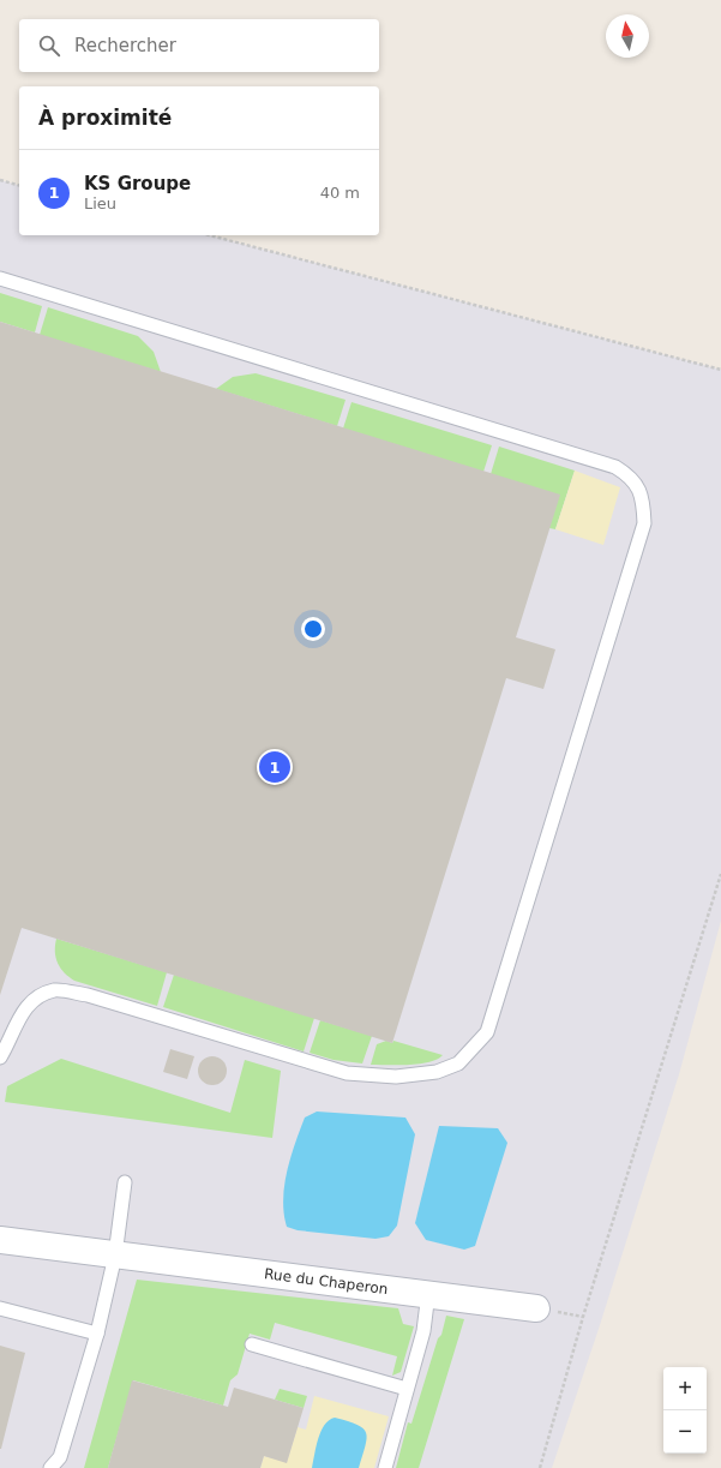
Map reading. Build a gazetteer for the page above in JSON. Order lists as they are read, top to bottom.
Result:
{
  "streets": {
    "street": ["Rue du Chaperon"]
  },
  "north": "top",
  "page": {
    "search": "Rechercher",
    "heading": "À proximité",
    "list": [
      {
        "mark": "1",
        "name": "KS Groupe",
        "note": "Lieu",
        "value": "40 m"
      }
    ],
    "pins": "1",
    "map_buttons": ["+", "−"]
  }
}
